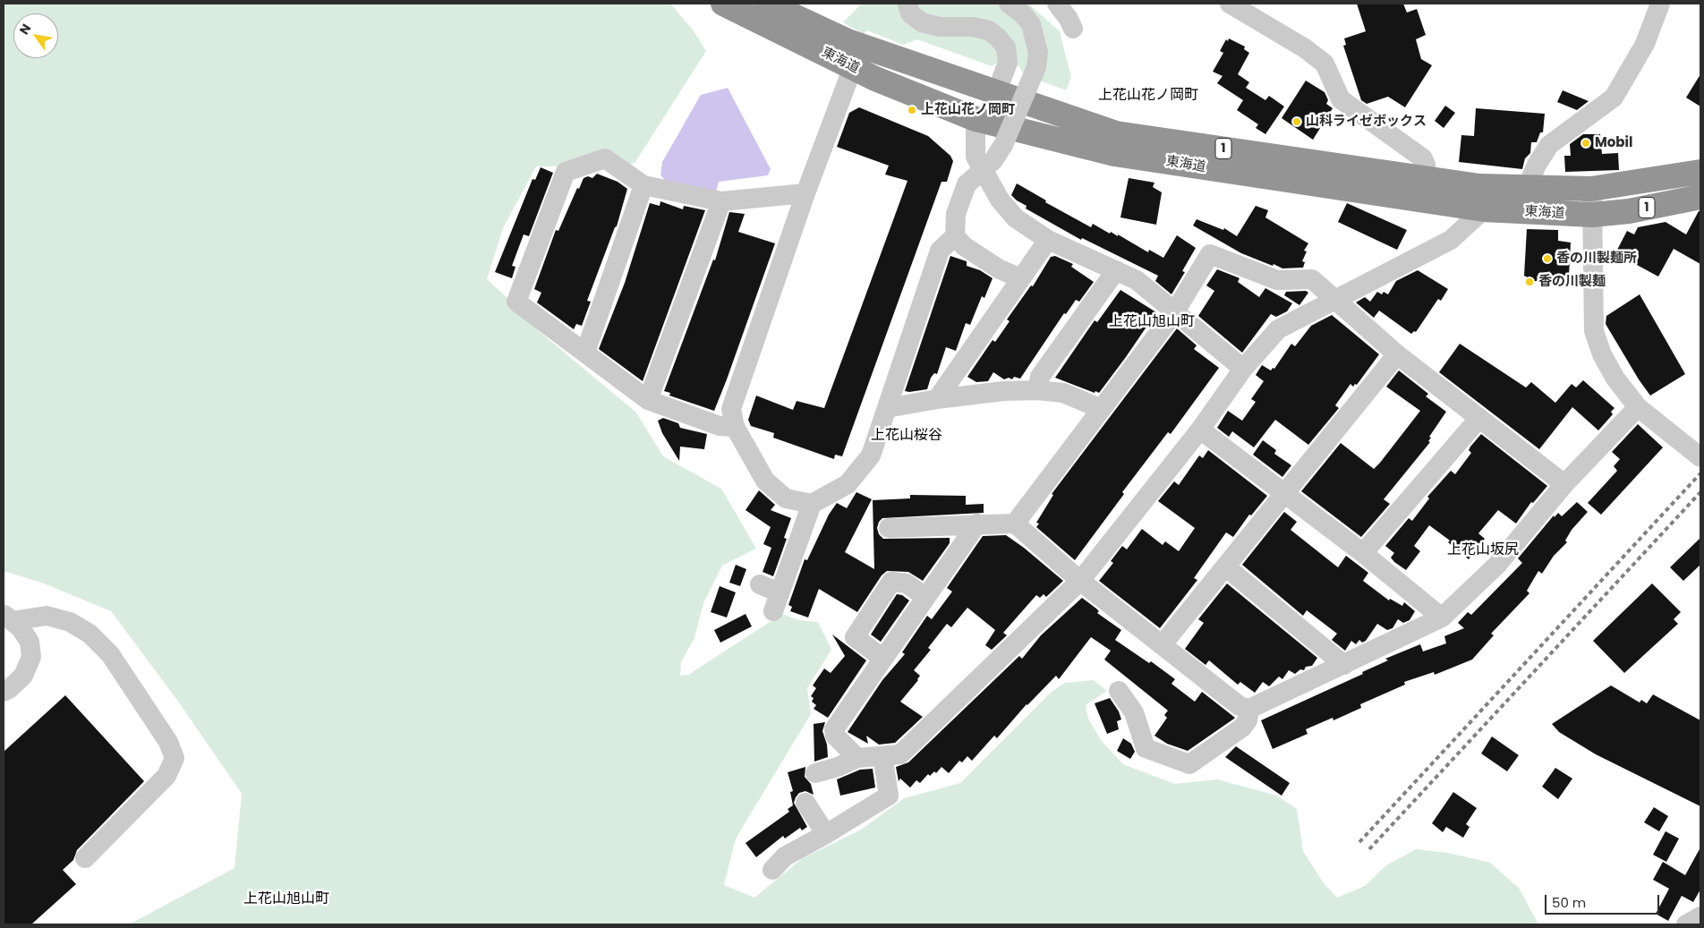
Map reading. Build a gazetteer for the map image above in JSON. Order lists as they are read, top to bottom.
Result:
{
  "streets": {
    "highway": ["東海道", "1"]
  },
  "districts": [
    "上花山花ノ岡町",
    "上花山旭山町",
    "上花山桜谷",
    "上花山坂尻",
    "上花山旭山町"
  ],
  "places": [
    "上花山花ノ岡町",
    "山科ライゼボックス",
    "Mobil",
    "香の川製麺所",
    "香の川製麺"
  ],
  "scale_bar": "50 m",
  "north": "top left"
}
